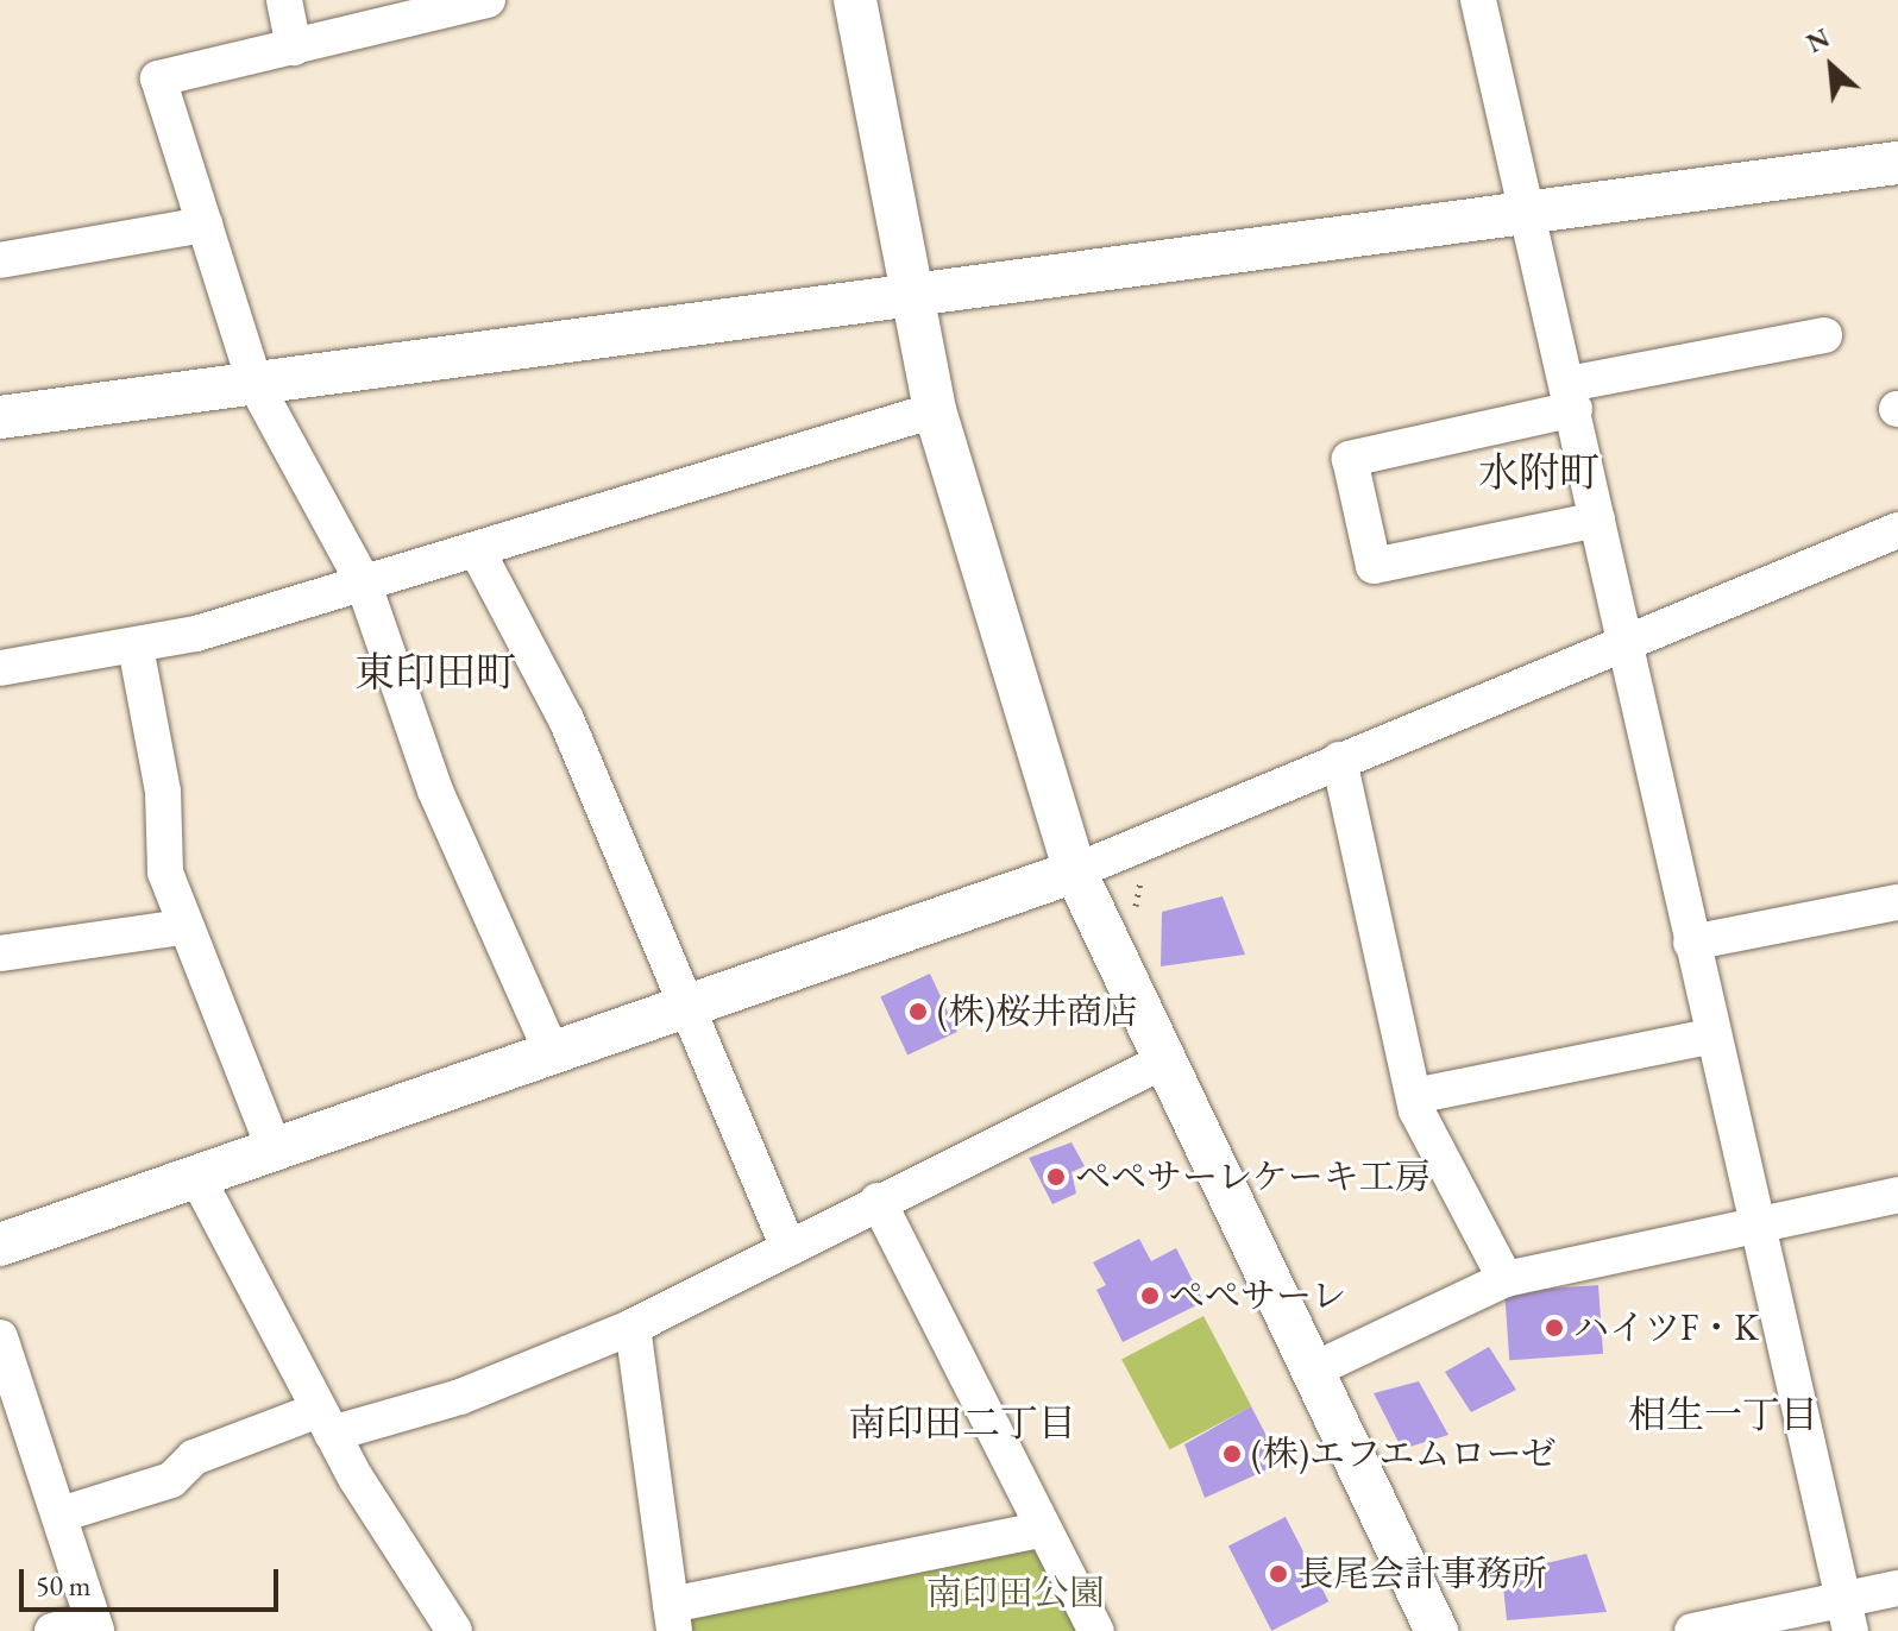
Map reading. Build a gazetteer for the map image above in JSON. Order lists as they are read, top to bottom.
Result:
{
  "districts": [
    "水附町",
    "東印田町",
    "相生一丁目",
    "南印田二丁目"
  ],
  "parks": ["南印田公園"],
  "places": [
    "(株)桜井商店",
    "ペペサーレケーキ工房",
    "ぺぺサーレ",
    "ハイツF・K",
    "(株)エフエムローゼ",
    "長尾会計事務所"
  ],
  "scale_bar": "50 m",
  "north": "top left"
}
